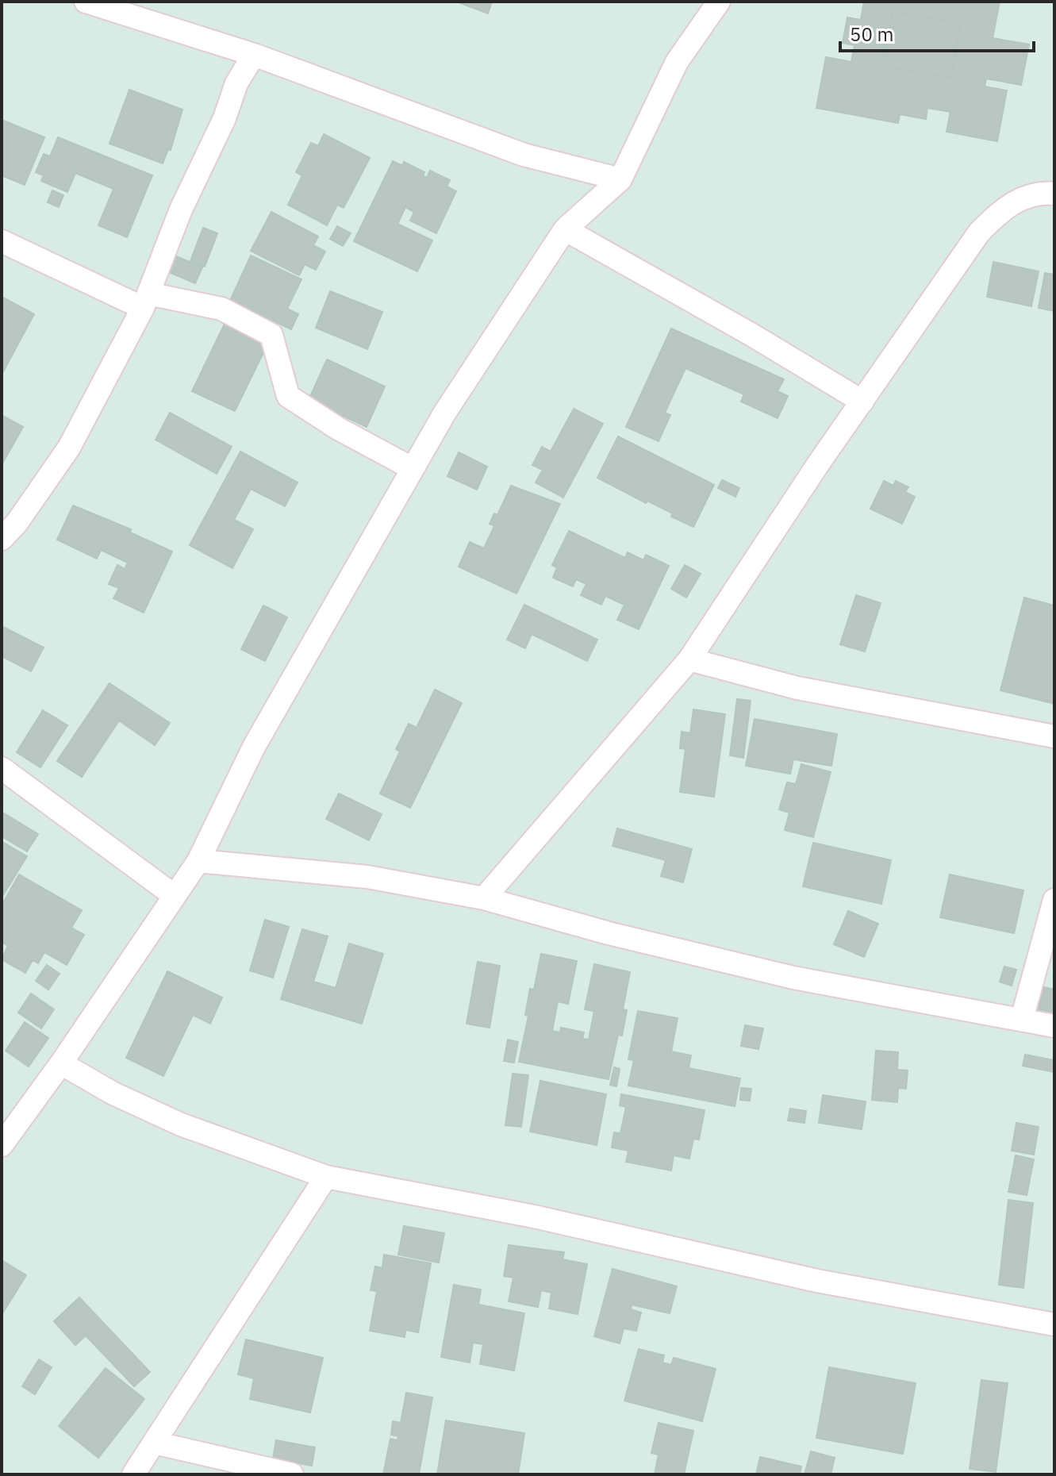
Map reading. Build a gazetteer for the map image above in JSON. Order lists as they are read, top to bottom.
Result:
{
  "scale_bar": "50 m"
}
